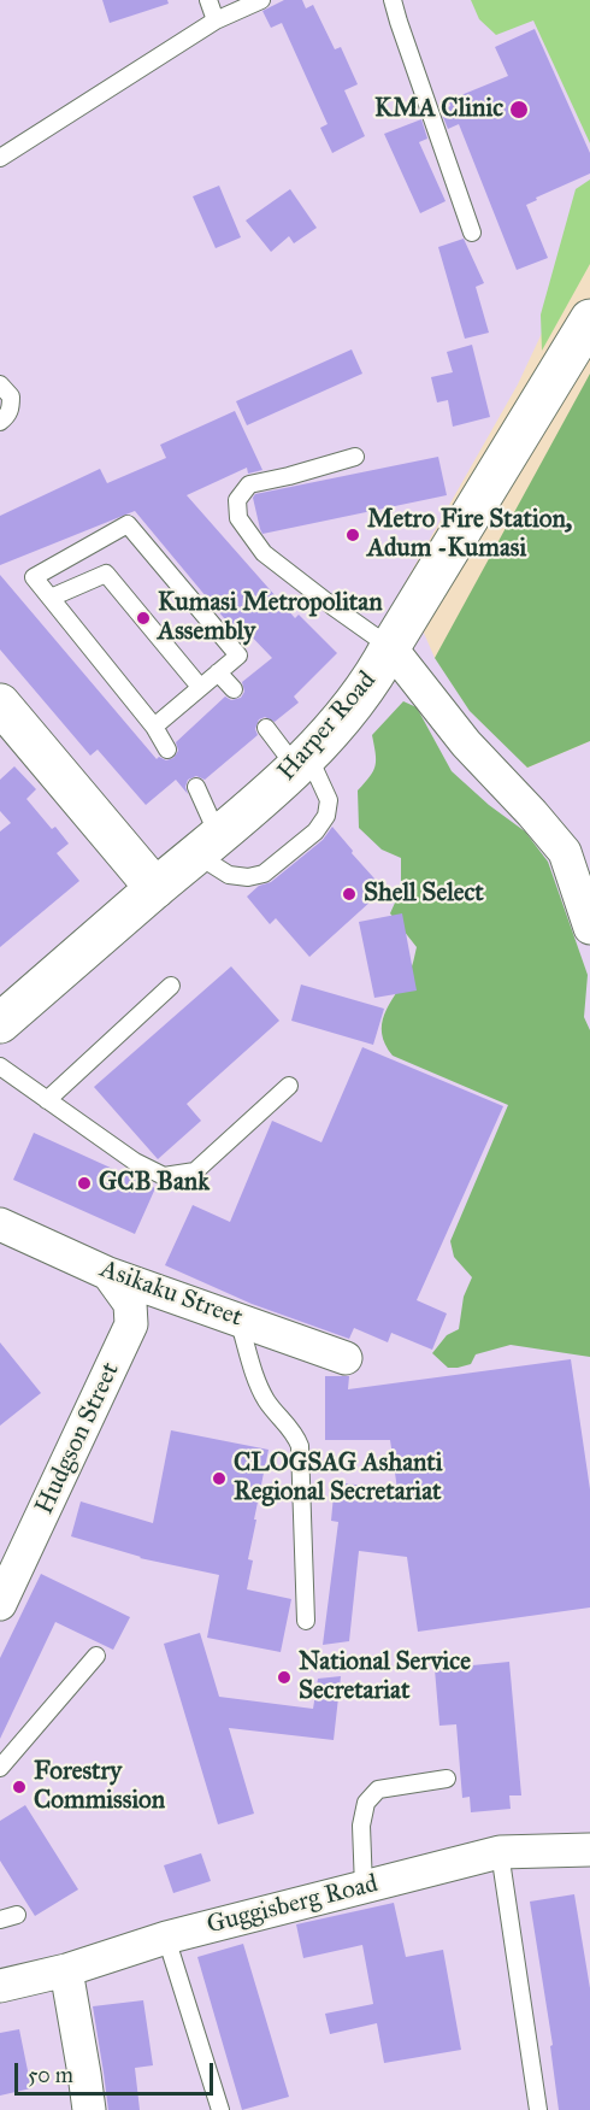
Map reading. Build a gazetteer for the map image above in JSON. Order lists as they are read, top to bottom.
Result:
{
  "streets": {
    "main road": ["Harper Road"],
    "street": ["Asikaku Street", "Hudgson Street", "Guggisberg Road"]
  },
  "crossings": [
    ["Asikaku Street", "Hudgson Street"]
  ],
  "places": [
    "KMA Clinic",
    "Metro Fire Station, Adum -Kumasi",
    "Kumasi Metropolitan Assembly",
    "Shell Select",
    "GCB Bank",
    "CLOGSAG Ashanti Regional Secretariat",
    "National Service Secretariat",
    "Forestry Commission"
  ],
  "scale_bar": "50 m"
}
